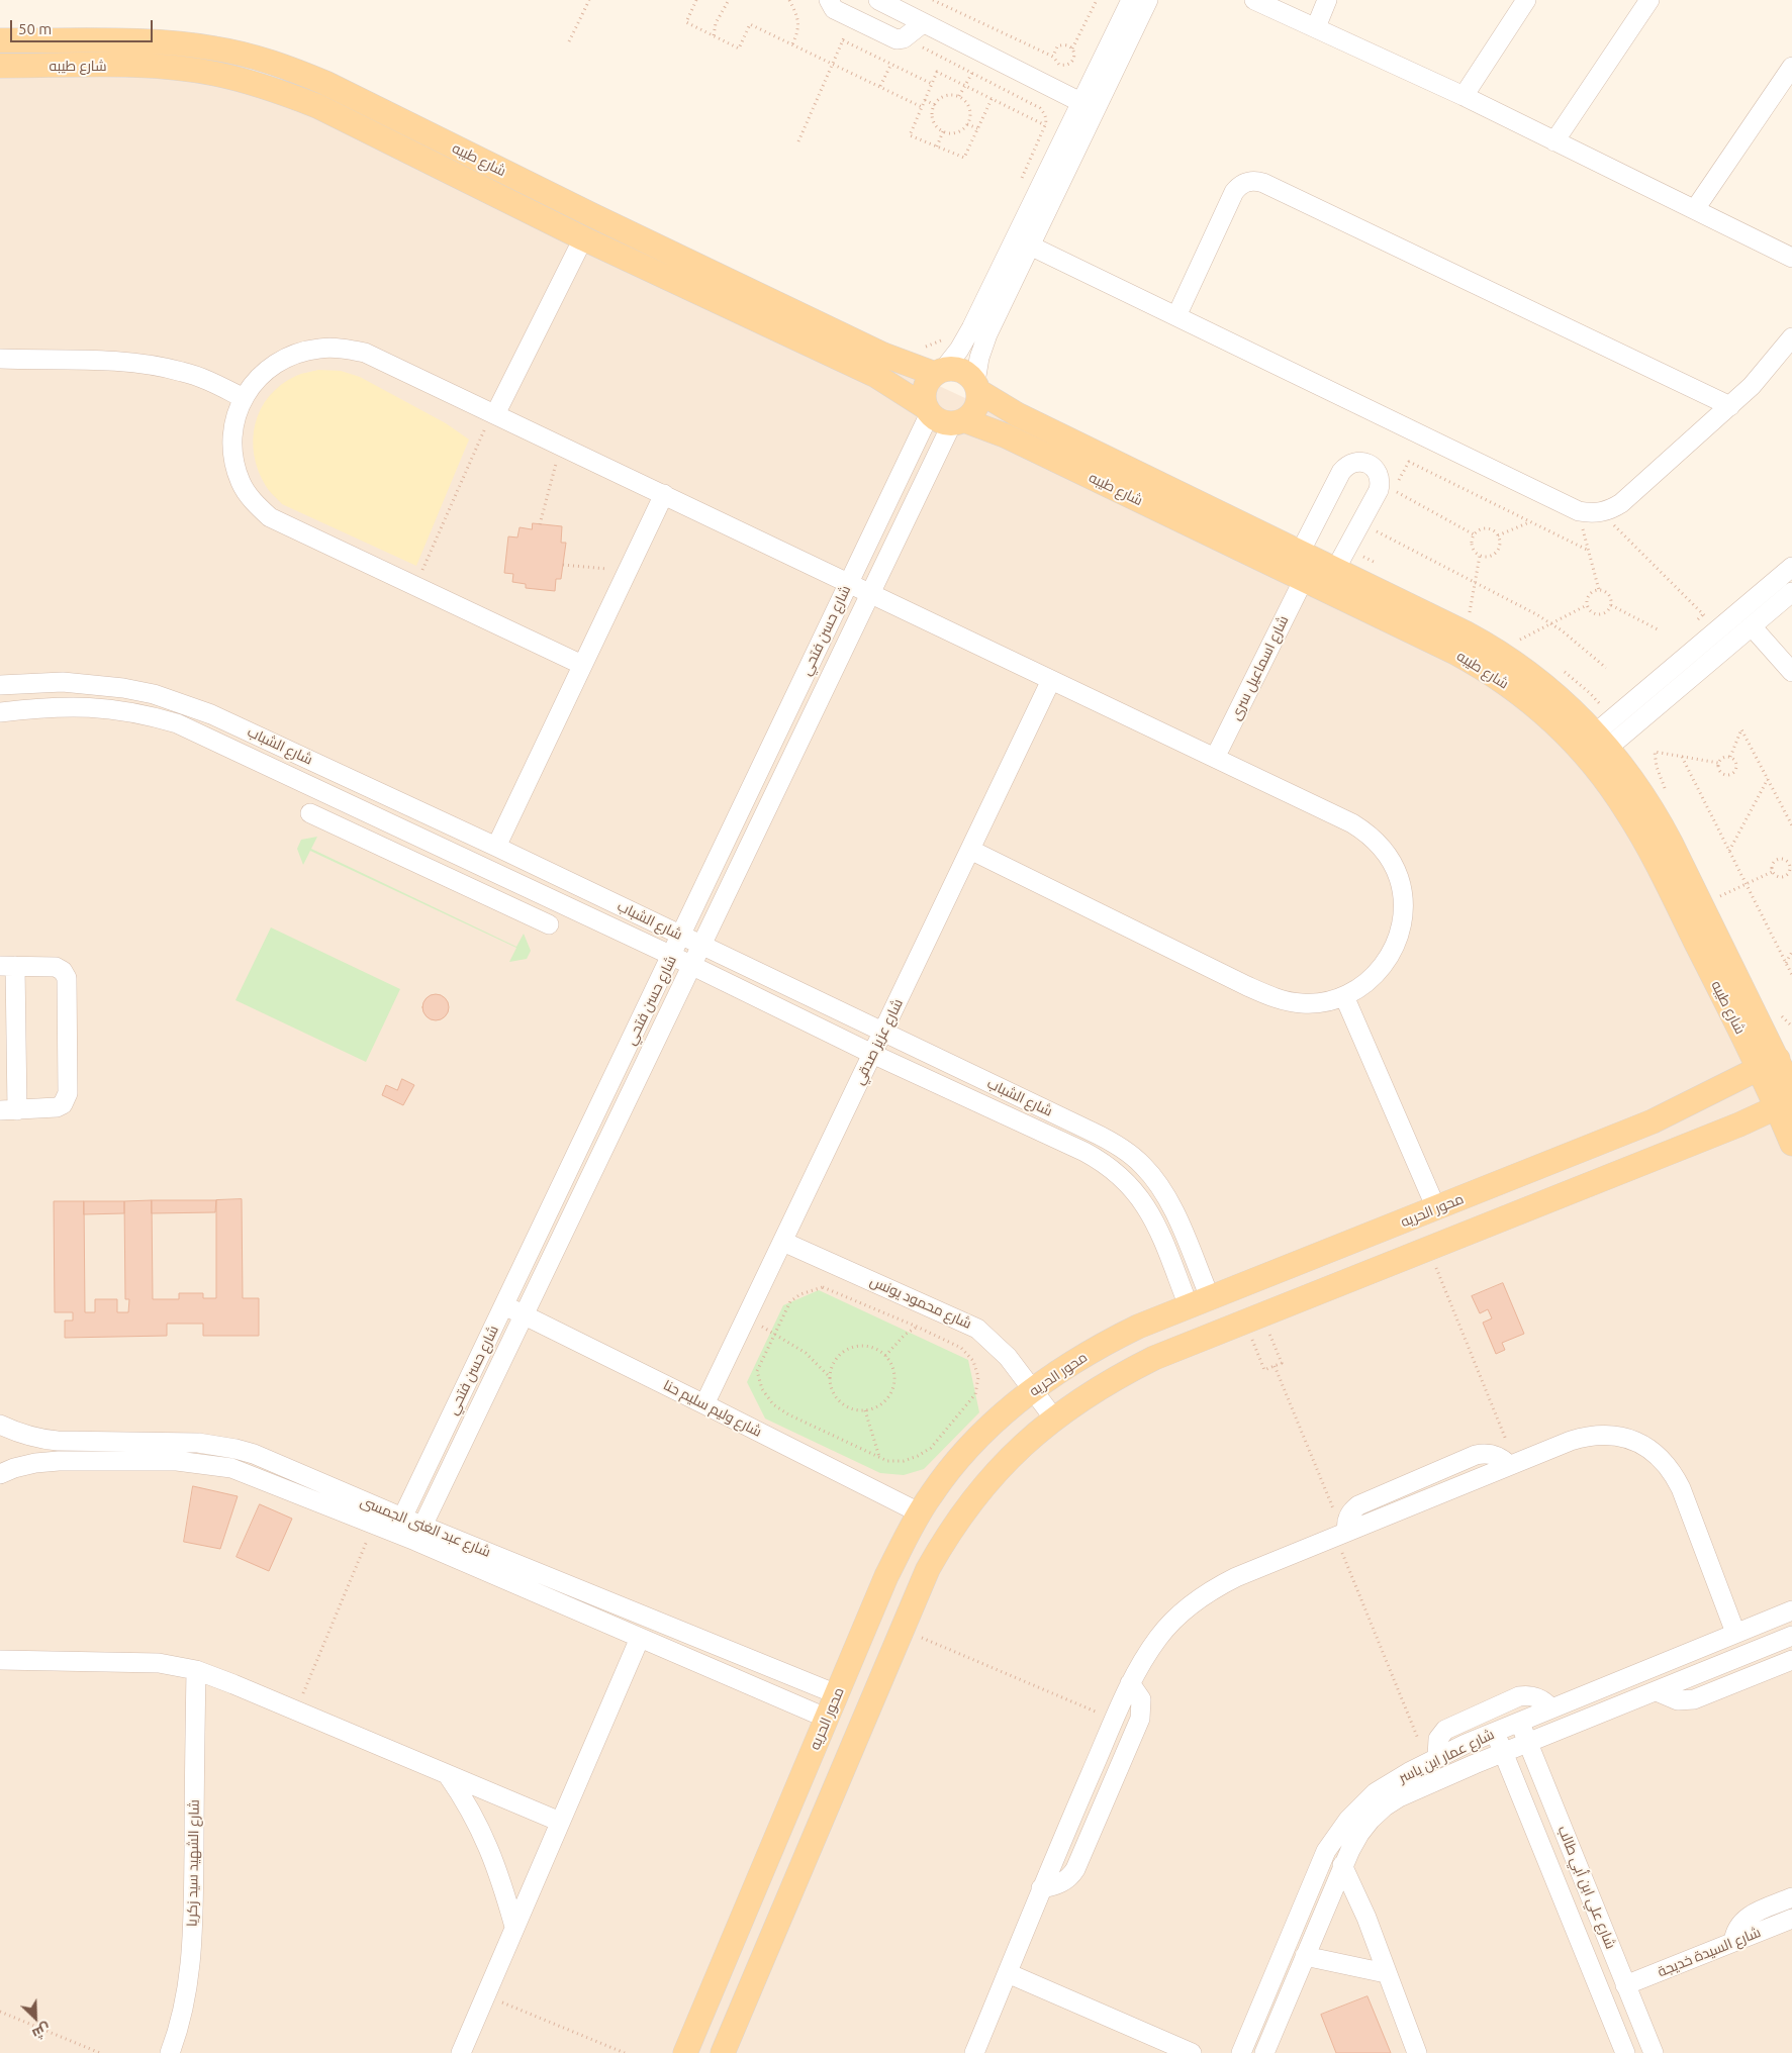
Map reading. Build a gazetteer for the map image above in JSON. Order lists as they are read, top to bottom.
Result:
{
  "streets": {
    "main road": ["شارع طيبه", "محور الحريه"],
    "street": [
      "شارع حسن فتحي",
      "شارع اسماعيل سرى",
      "شارع الشباب",
      "شارع عزيز صدقي",
      "شارع محمود يونس",
      "شارع وليم سليم حنا",
      "شارع عبد الغنى الجمسى",
      "شارع عمار ابن ياسر",
      "شارع الشهيد سيد زكريا",
      "شارع علي ابن أبي طالب",
      "شارع السيدة خديجة"
    ]
  },
  "crossings": [
    ["شارع طيبه", "شارع حسن فتحي"],
    ["شارع طيبه", "شارع اسماعيل سرى"],
    ["شارع طيبه", "محور الحريه"],
    ["شارع حسن فتحي", "شارع الشباب"],
    ["شارع حسن فتحي", "شارع وليم سليم حنا"],
    ["شارع حسن فتحي", "شارع عبد الغنى الجمسى"],
    ["شارع الشباب", "شارع عزيز صدقي"],
    ["شارع الشباب", "محور الحريه"],
    ["شارع عزيز صدقي", "شارع محمود يونس"],
    ["شارع عزيز صدقي", "شارع وليم سليم حنا"],
    ["محور الحريه", "شارع محمود يونس"],
    ["محور الحريه", "شارع وليم سليم حنا"],
    ["محور الحريه", "شارع عبد الغنى الجمسى"],
    ["شارع عمار ابن ياسر", "شارع علي ابن أبي طالب"],
    ["شارع علي ابن أبي طالب", "شارع السيدة خديجة"]
  ],
  "scale_bar": "50 m",
  "north": "bottom right"
}
